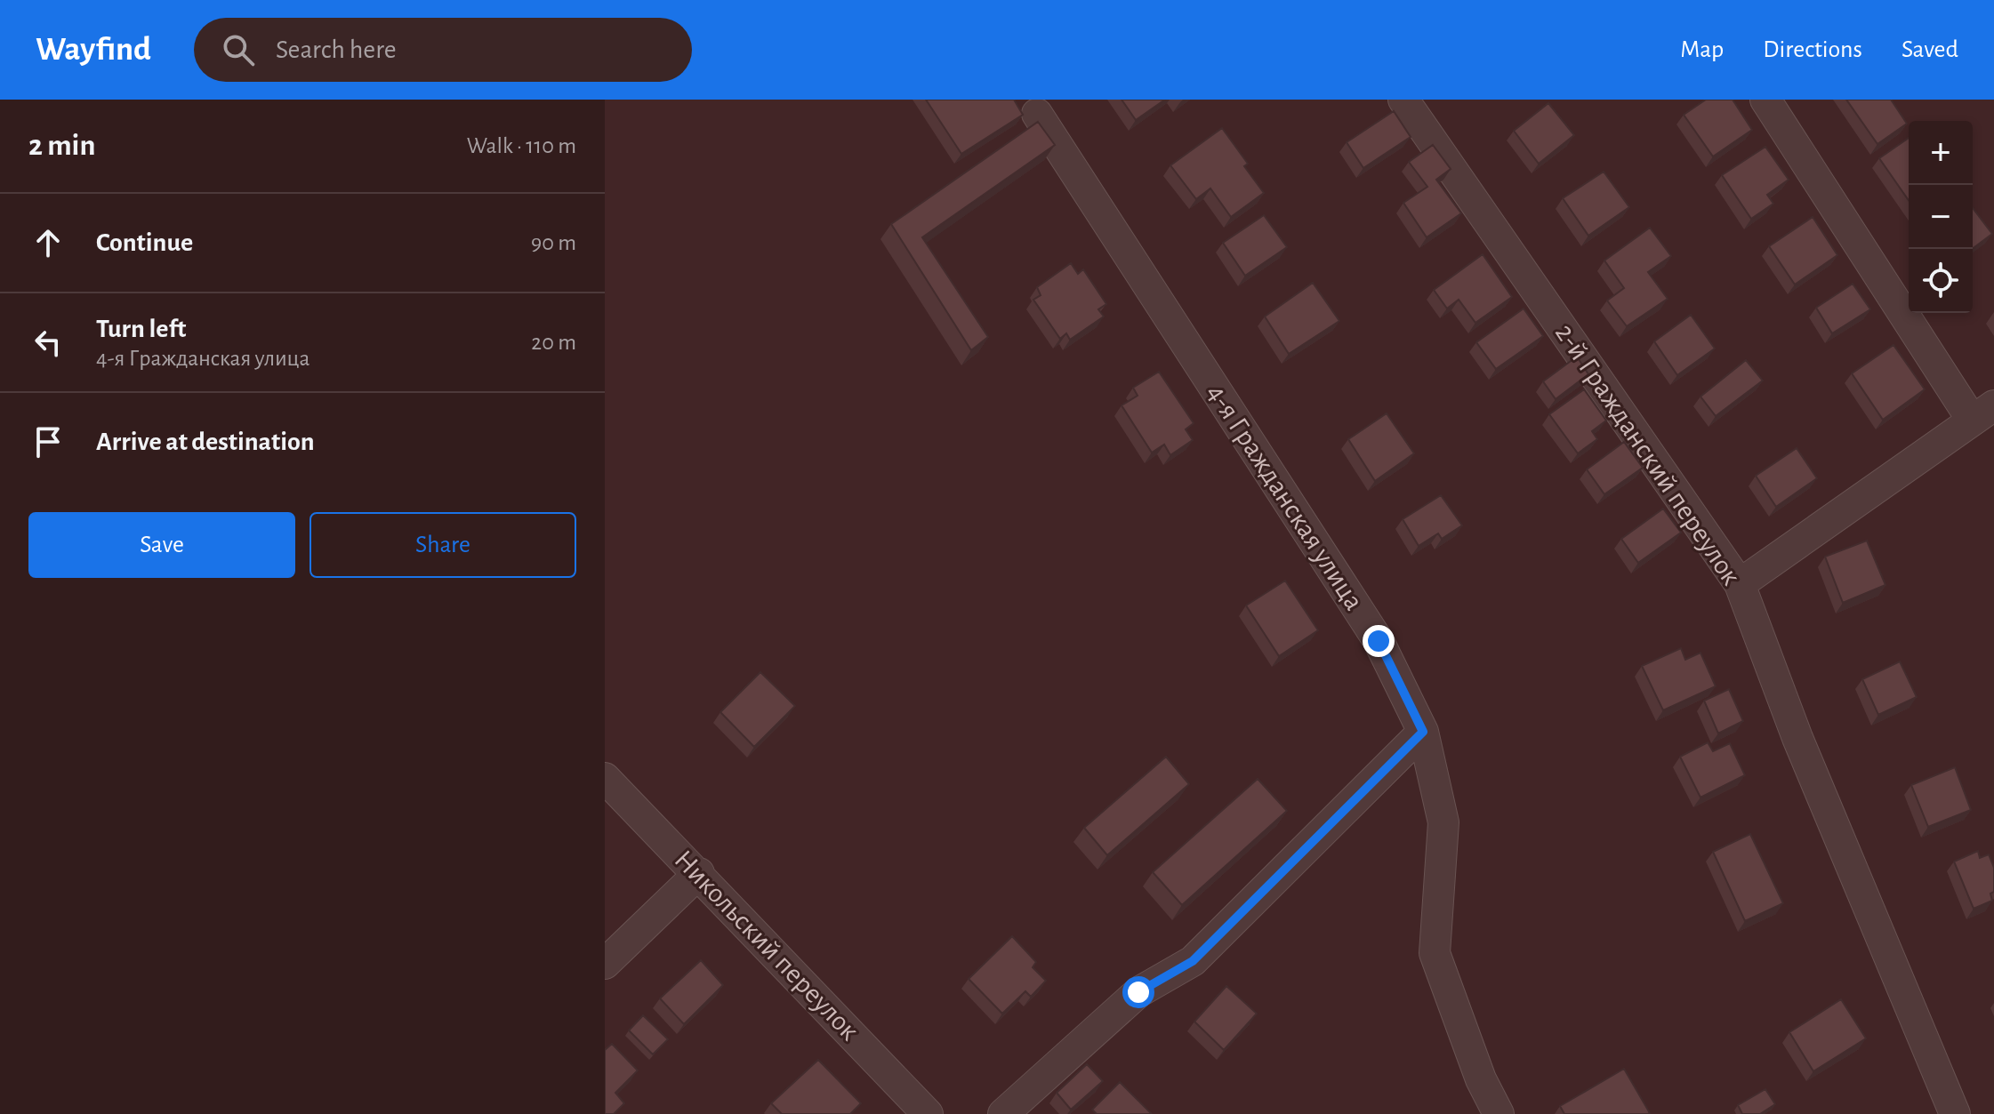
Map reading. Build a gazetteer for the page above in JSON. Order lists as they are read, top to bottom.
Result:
{
  "streets": {
    "street": ["2-й Гражданский переулок", "4-я Гражданская улица", "Никольский переулок"]
  },
  "page": {
    "header": "Wayfind",
    "search": "Search here",
    "nav": ["Map", "Directions", "Saved"],
    "heading": ["2 min", "Walk · 110 m"],
    "map_buttons": ["+", "−"],
    "list": [
      ["Continue", "90 m"],
      ["Turn left", "4-я Гражданская улица", "20 m"],
      "Arrive at destination"
    ],
    "buttons": ["Save", "Share"]
  }
}
